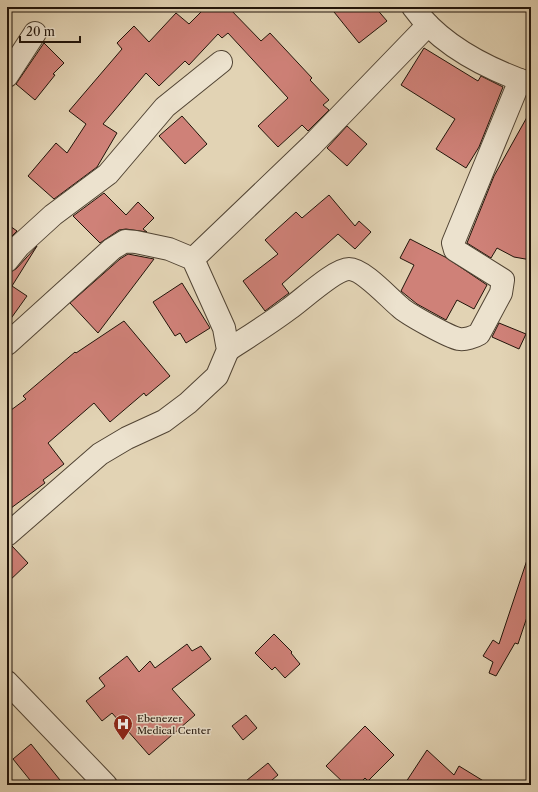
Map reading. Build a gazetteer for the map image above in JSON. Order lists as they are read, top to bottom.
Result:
{
  "places": {
    "hospital": ["Ebenezer Medical Center"]
  },
  "scale_bar": "20 m"
}
